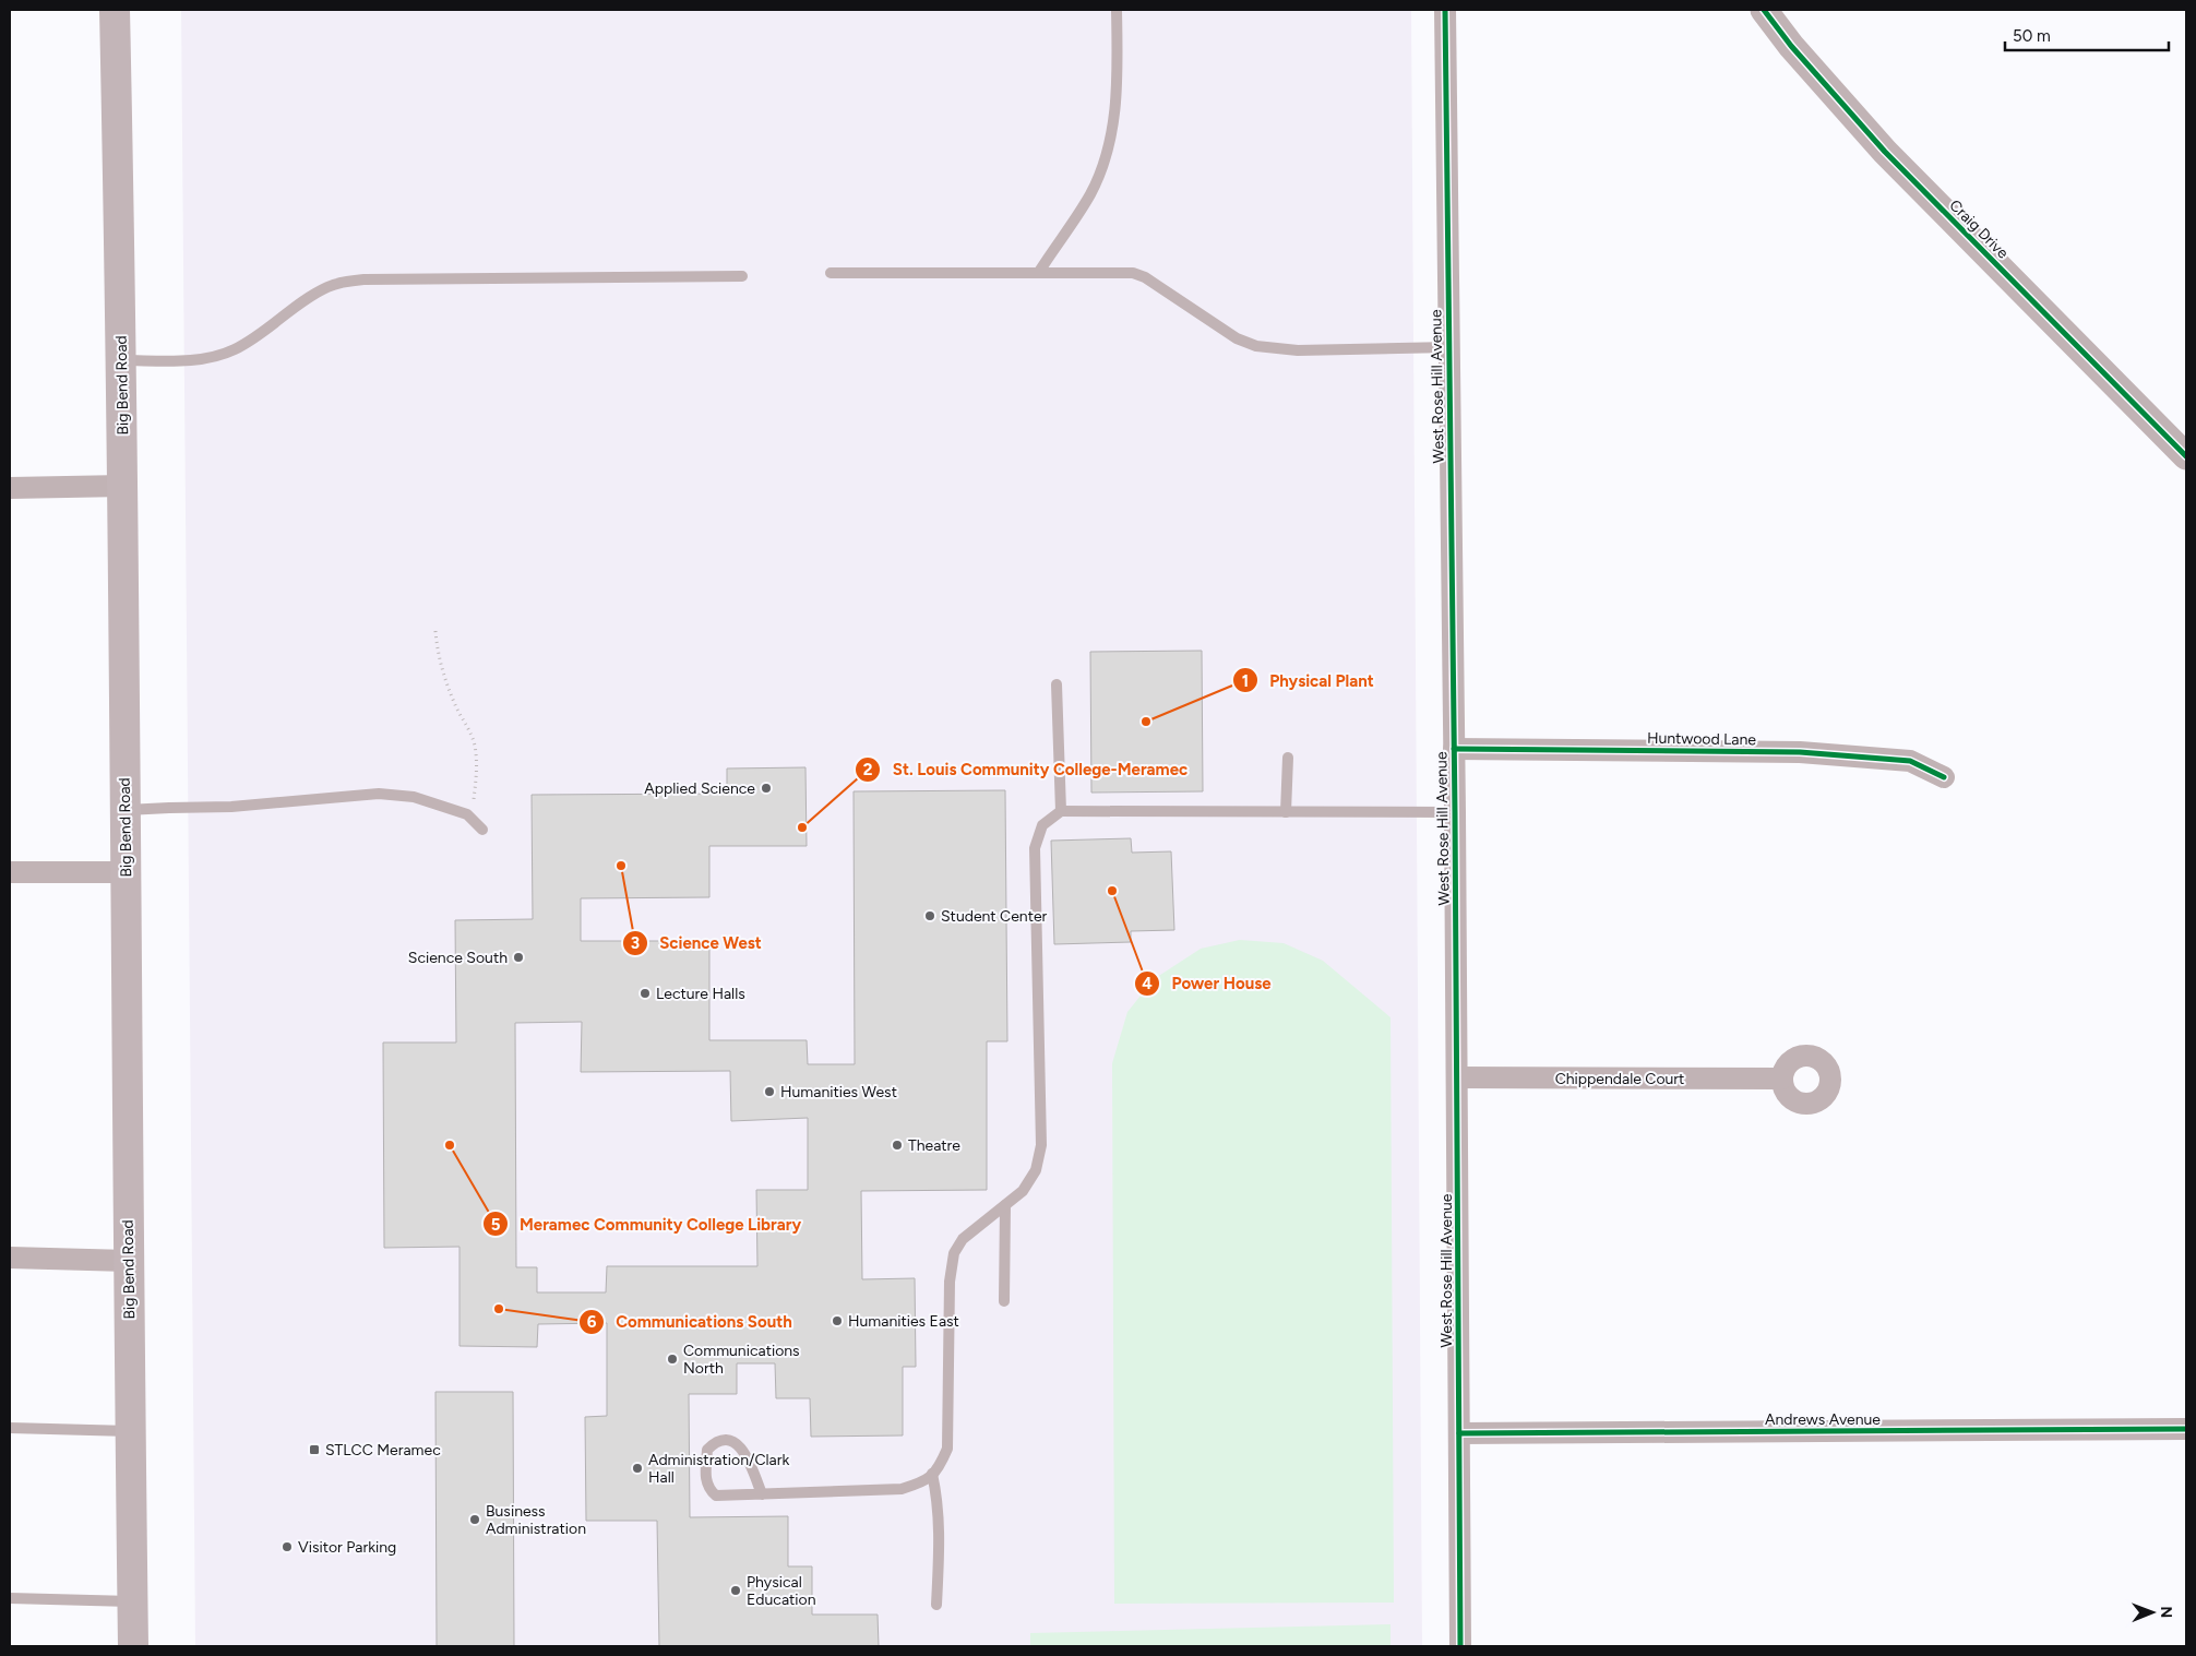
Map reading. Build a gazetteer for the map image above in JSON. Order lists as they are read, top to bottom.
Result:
{
  "streets": {
    "main road": ["Big Bend Road"],
    "street": [
      "Craig Drive",
      "West Rose Hill Avenue",
      "Huntwood Lane",
      "Chippendale Court",
      "Andrews Avenue"
    ]
  },
  "crossings": [
    ["West Rose Hill Avenue", "Huntwood Lane"],
    ["West Rose Hill Avenue", "Chippendale Court"],
    ["West Rose Hill Avenue", "Andrews Avenue"]
  ],
  "places": {
    "other": [
      "Physical Plant",
      "Applied Science",
      "St. Louis Community College-Meramec",
      "Science West",
      "Power House",
      "Student Center",
      "Science South",
      "Lecture Halls",
      "Humanities West",
      "Meramec Community College Library",
      "Theatre",
      "Communications South",
      "Humanities East",
      "Communications North",
      "Administration/Clark Hall",
      "Business Administration",
      "Visitor Parking",
      "Physical Education"
    ],
    "transit": ["STLCC Meramec"]
  },
  "scale_bar": "50 m",
  "north": "right"
}
